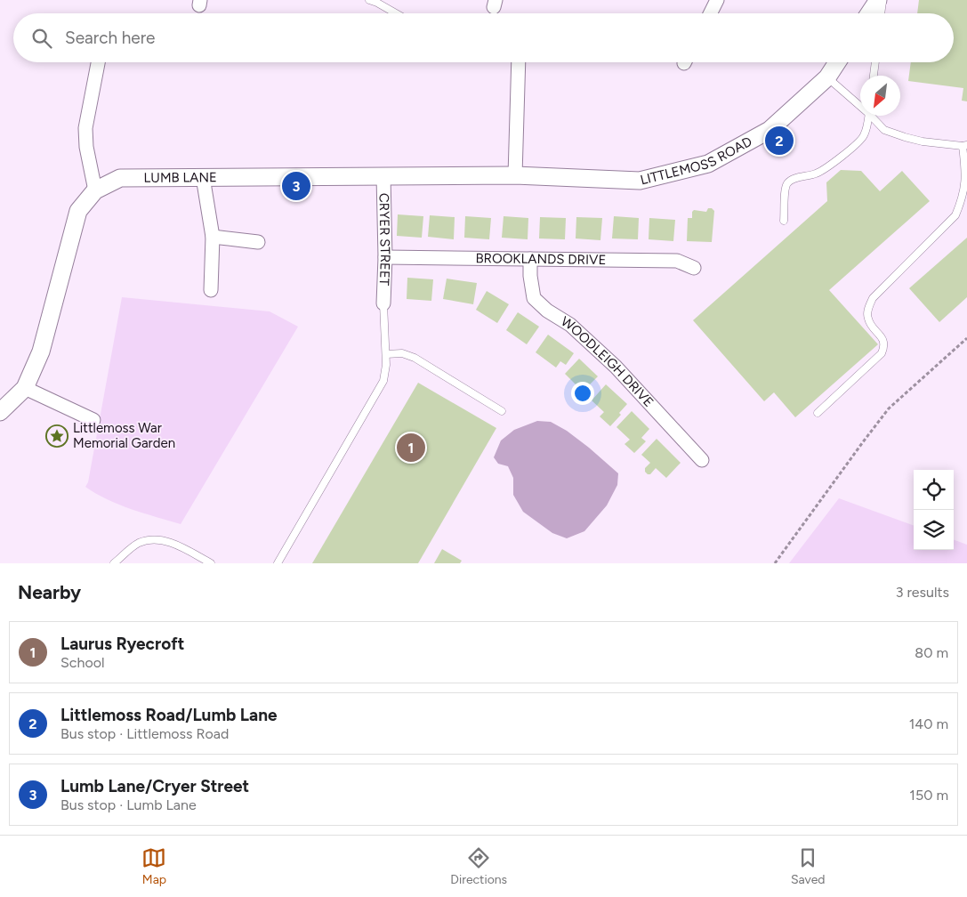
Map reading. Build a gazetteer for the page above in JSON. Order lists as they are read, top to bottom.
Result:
{
  "streets": {
    "street": [
      "LITTLEMOSS ROAD",
      "LUMB LANE",
      "CRYER STREET",
      "BROOKLANDS DRIVE",
      "WOODLEIGH DRIVE"
    ]
  },
  "crossings": [
    ["LITTLEMOSS ROAD", "LUMB LANE"],
    ["LUMB LANE", "CRYER STREET"],
    ["CRYER STREET", "BROOKLANDS DRIVE"],
    ["BROOKLANDS DRIVE", "WOODLEIGH DRIVE"]
  ],
  "places": {
    "place": ["Littlemoss War Memorial Garden"]
  },
  "north": "bottom left",
  "page": {
    "search": "Search here",
    "pins": ["2", "3", "1"],
    "heading": ["Nearby", "3 results"],
    "list": [
      {
        "mark": "1",
        "name": "Laurus Ryecroft",
        "note": "School",
        "value": "80 m"
      },
      {
        "mark": "2",
        "name": "Littlemoss Road/Lumb Lane",
        "note": "Bus stop · Littlemoss Road",
        "value": "140 m"
      },
      {
        "mark": "3",
        "name": "Lumb Lane/Cryer Street",
        "note": "Bus stop · Lumb Lane",
        "value": "150 m"
      }
    ],
    "nav": ["Map", "Directions", "Saved"]
  }
}
